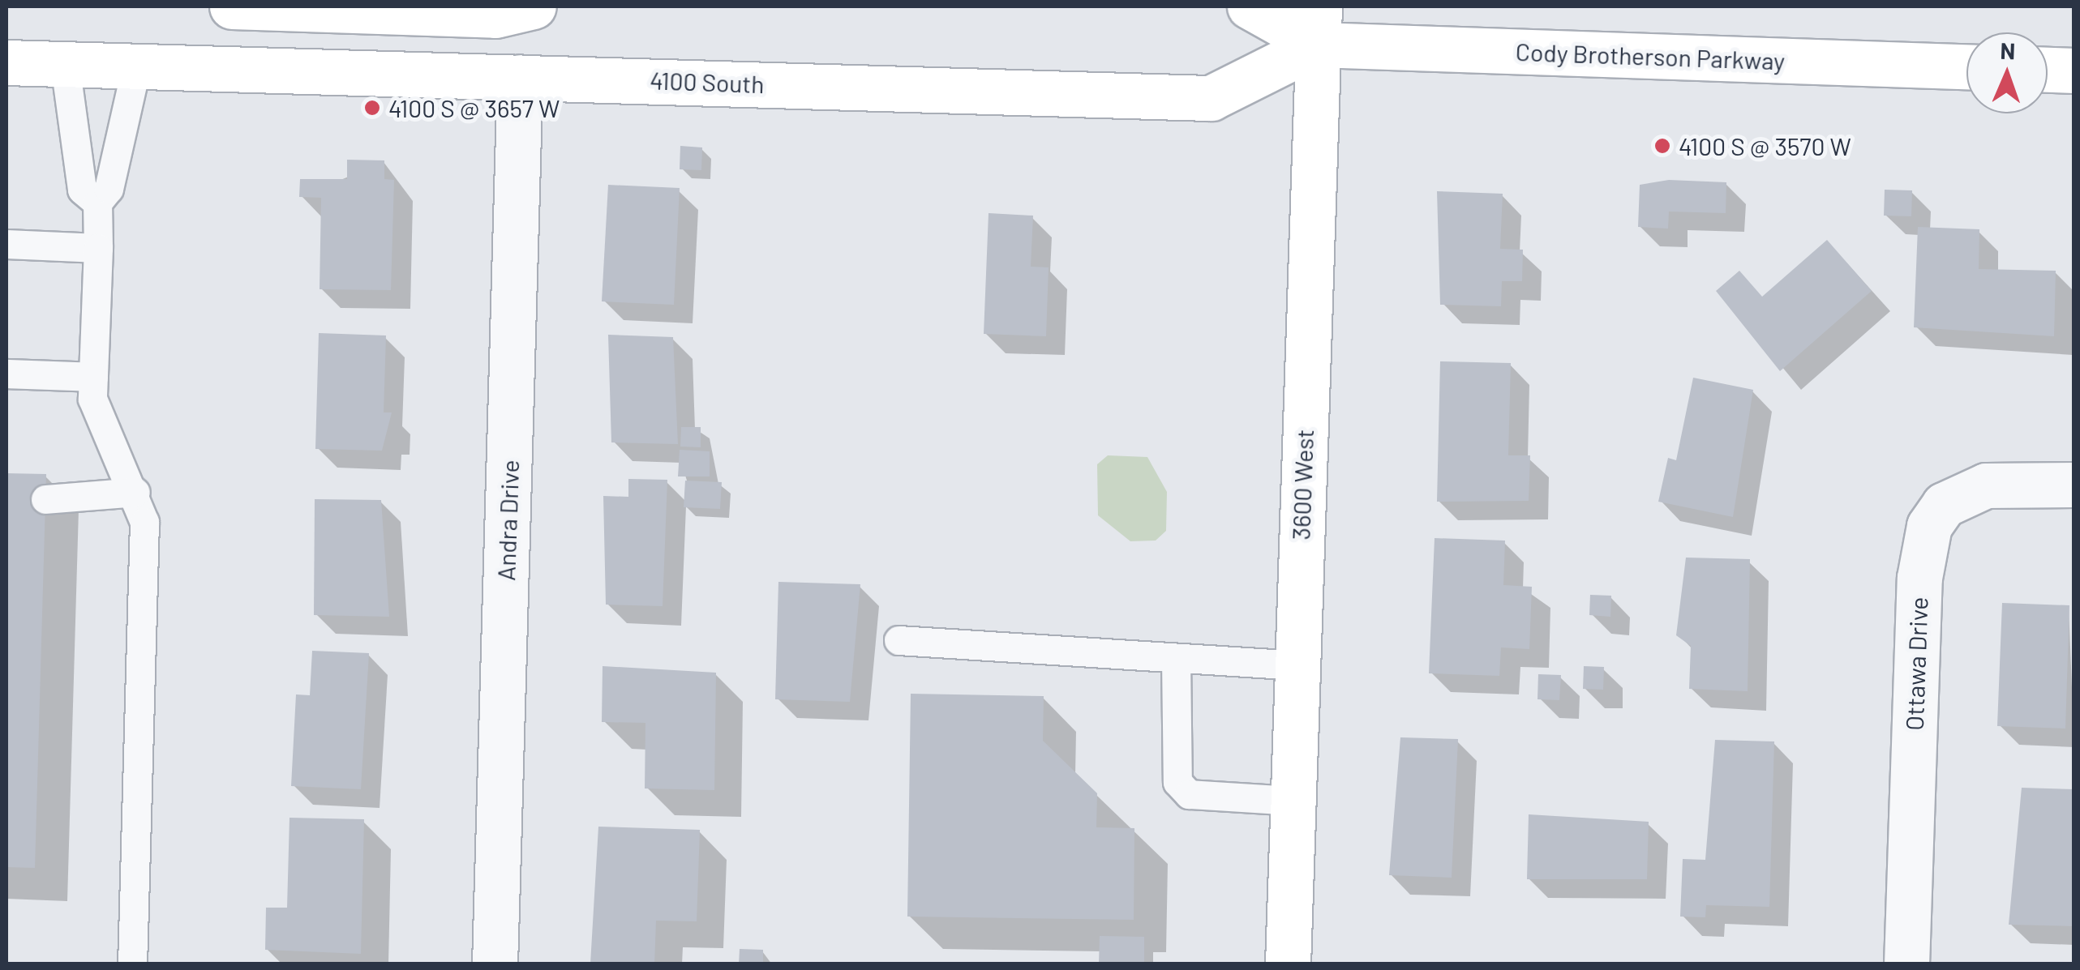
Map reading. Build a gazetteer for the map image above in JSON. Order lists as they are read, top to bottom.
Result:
{
  "streets": {
    "main road": ["Cody Brotherson Parkway", "4100 South", "3600 West"],
    "street": ["Andra Drive", "Ottawa Drive"]
  },
  "crossings": [
    ["Cody Brotherson Parkway", "4100 South"],
    ["Cody Brotherson Parkway", "3600 West"],
    ["4100 South", "3600 West"],
    ["4100 South", "Andra Drive"]
  ],
  "places": ["4100 S @ 3657 W", "4100 S @ 3570 W"],
  "north": "top"
}
